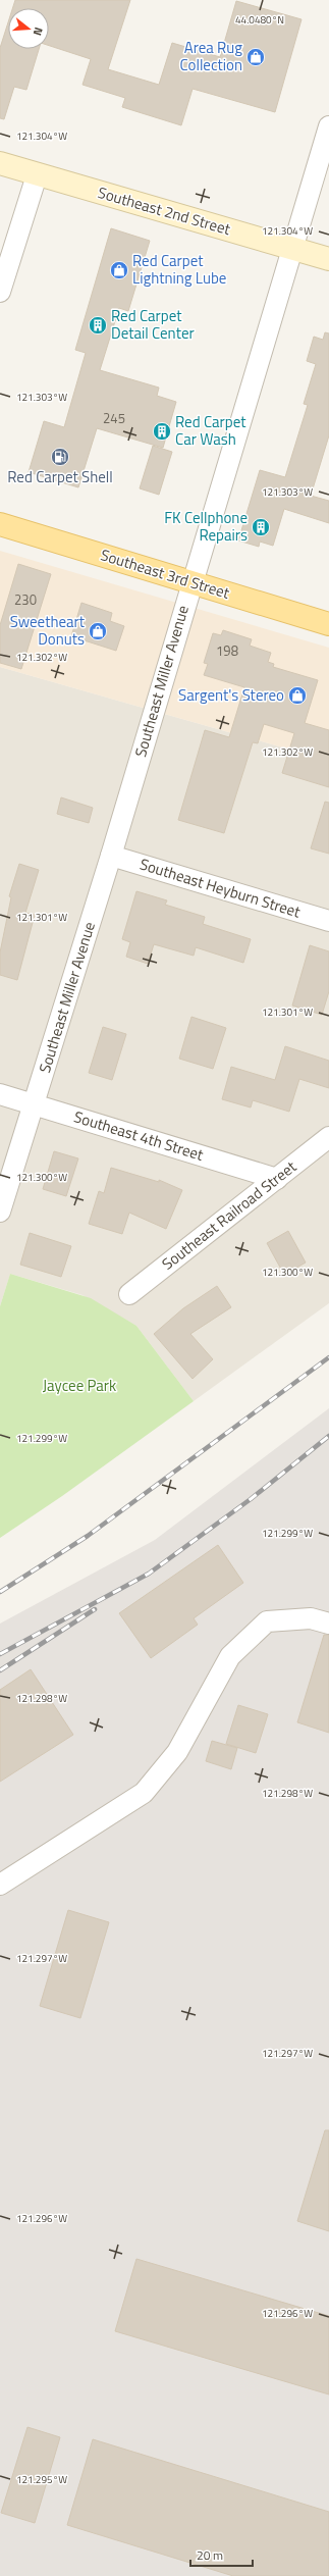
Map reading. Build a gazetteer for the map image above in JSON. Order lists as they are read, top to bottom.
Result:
{
  "streets": {
    "main road": ["Southeast 3rd Street"],
    "street": [
      "Southeast 2nd Street",
      "Southeast Miller Avenue",
      "Southeast Heyburn Street",
      "Southeast 4th Street",
      "Southeast Railroad Street"
    ]
  },
  "crossings": [
    ["Southeast 2nd Street", "Southeast Miller Avenue"],
    ["Southeast 3rd Street", "Southeast Miller Avenue"],
    ["Southeast Miller Avenue", "Southeast Heyburn Street"],
    ["Southeast Miller Avenue", "Southeast 4th Street"],
    ["Southeast 4th Street", "Southeast Railroad Street"]
  ],
  "parks": ["Jaycee Park"],
  "places": {
    "shop": [
      "Area Rug Collection",
      "Red Carpet Lightning Lube",
      "Sweetheart Donuts",
      "Sargent's Stereo"
    ],
    "building": ["Red Carpet Detail Center", "Red Carpet Car Wash", "FK Cellphone Repairs"],
    "fuel station": ["Red Carpet Shell"]
  },
  "house_numbers": ["245", "230", "198"],
  "scale_bar": "20 m",
  "north": "right",
  "coordinates": [
    "44.0480°N",
    "121.304°W",
    "121.303°W",
    "121.302°W",
    "121.301°W",
    "121.300°W",
    "121.299°W",
    "121.298°W",
    "121.297°W",
    "121.296°W",
    "121.295°W"
  ]
}
